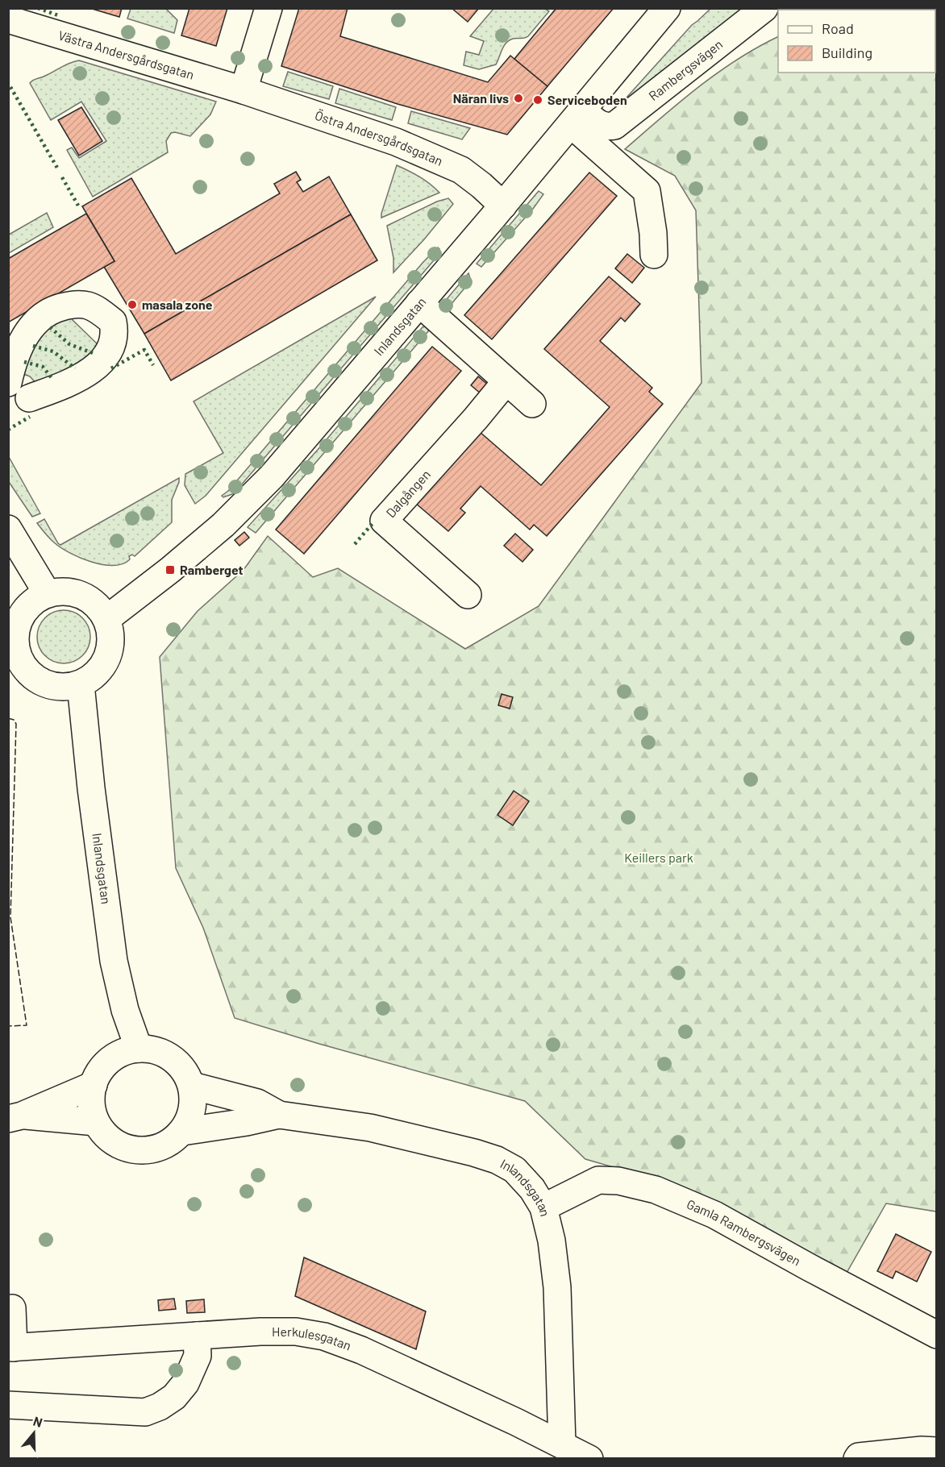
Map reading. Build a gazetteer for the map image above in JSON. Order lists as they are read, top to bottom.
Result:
{
  "streets": {
    "street": [
      "Västra Andersgårdsgatan",
      "Rambergsvägen",
      "Östra Andersgårdsgatan",
      "Inlandsgatan",
      "Dalgången",
      "Gamla Rambergsvägen",
      "Herkulesgatan"
    ]
  },
  "crossings": [
    ["Västra Andersgårdsgatan", "Östra Andersgårdsgatan"],
    ["Rambergsvägen", "Inlandsgatan"],
    ["Östra Andersgårdsgatan", "Inlandsgatan"],
    ["Inlandsgatan", "Gamla Rambergsvägen"],
    ["Inlandsgatan", "Herkulesgatan"]
  ],
  "parks": ["Keillers park"],
  "places": {
    "other": ["Näran livs", "Serviceboden", "masala zone"],
    "transit": ["Ramberget"]
  },
  "legend": ["Road", "Building"],
  "north": "top"
}
